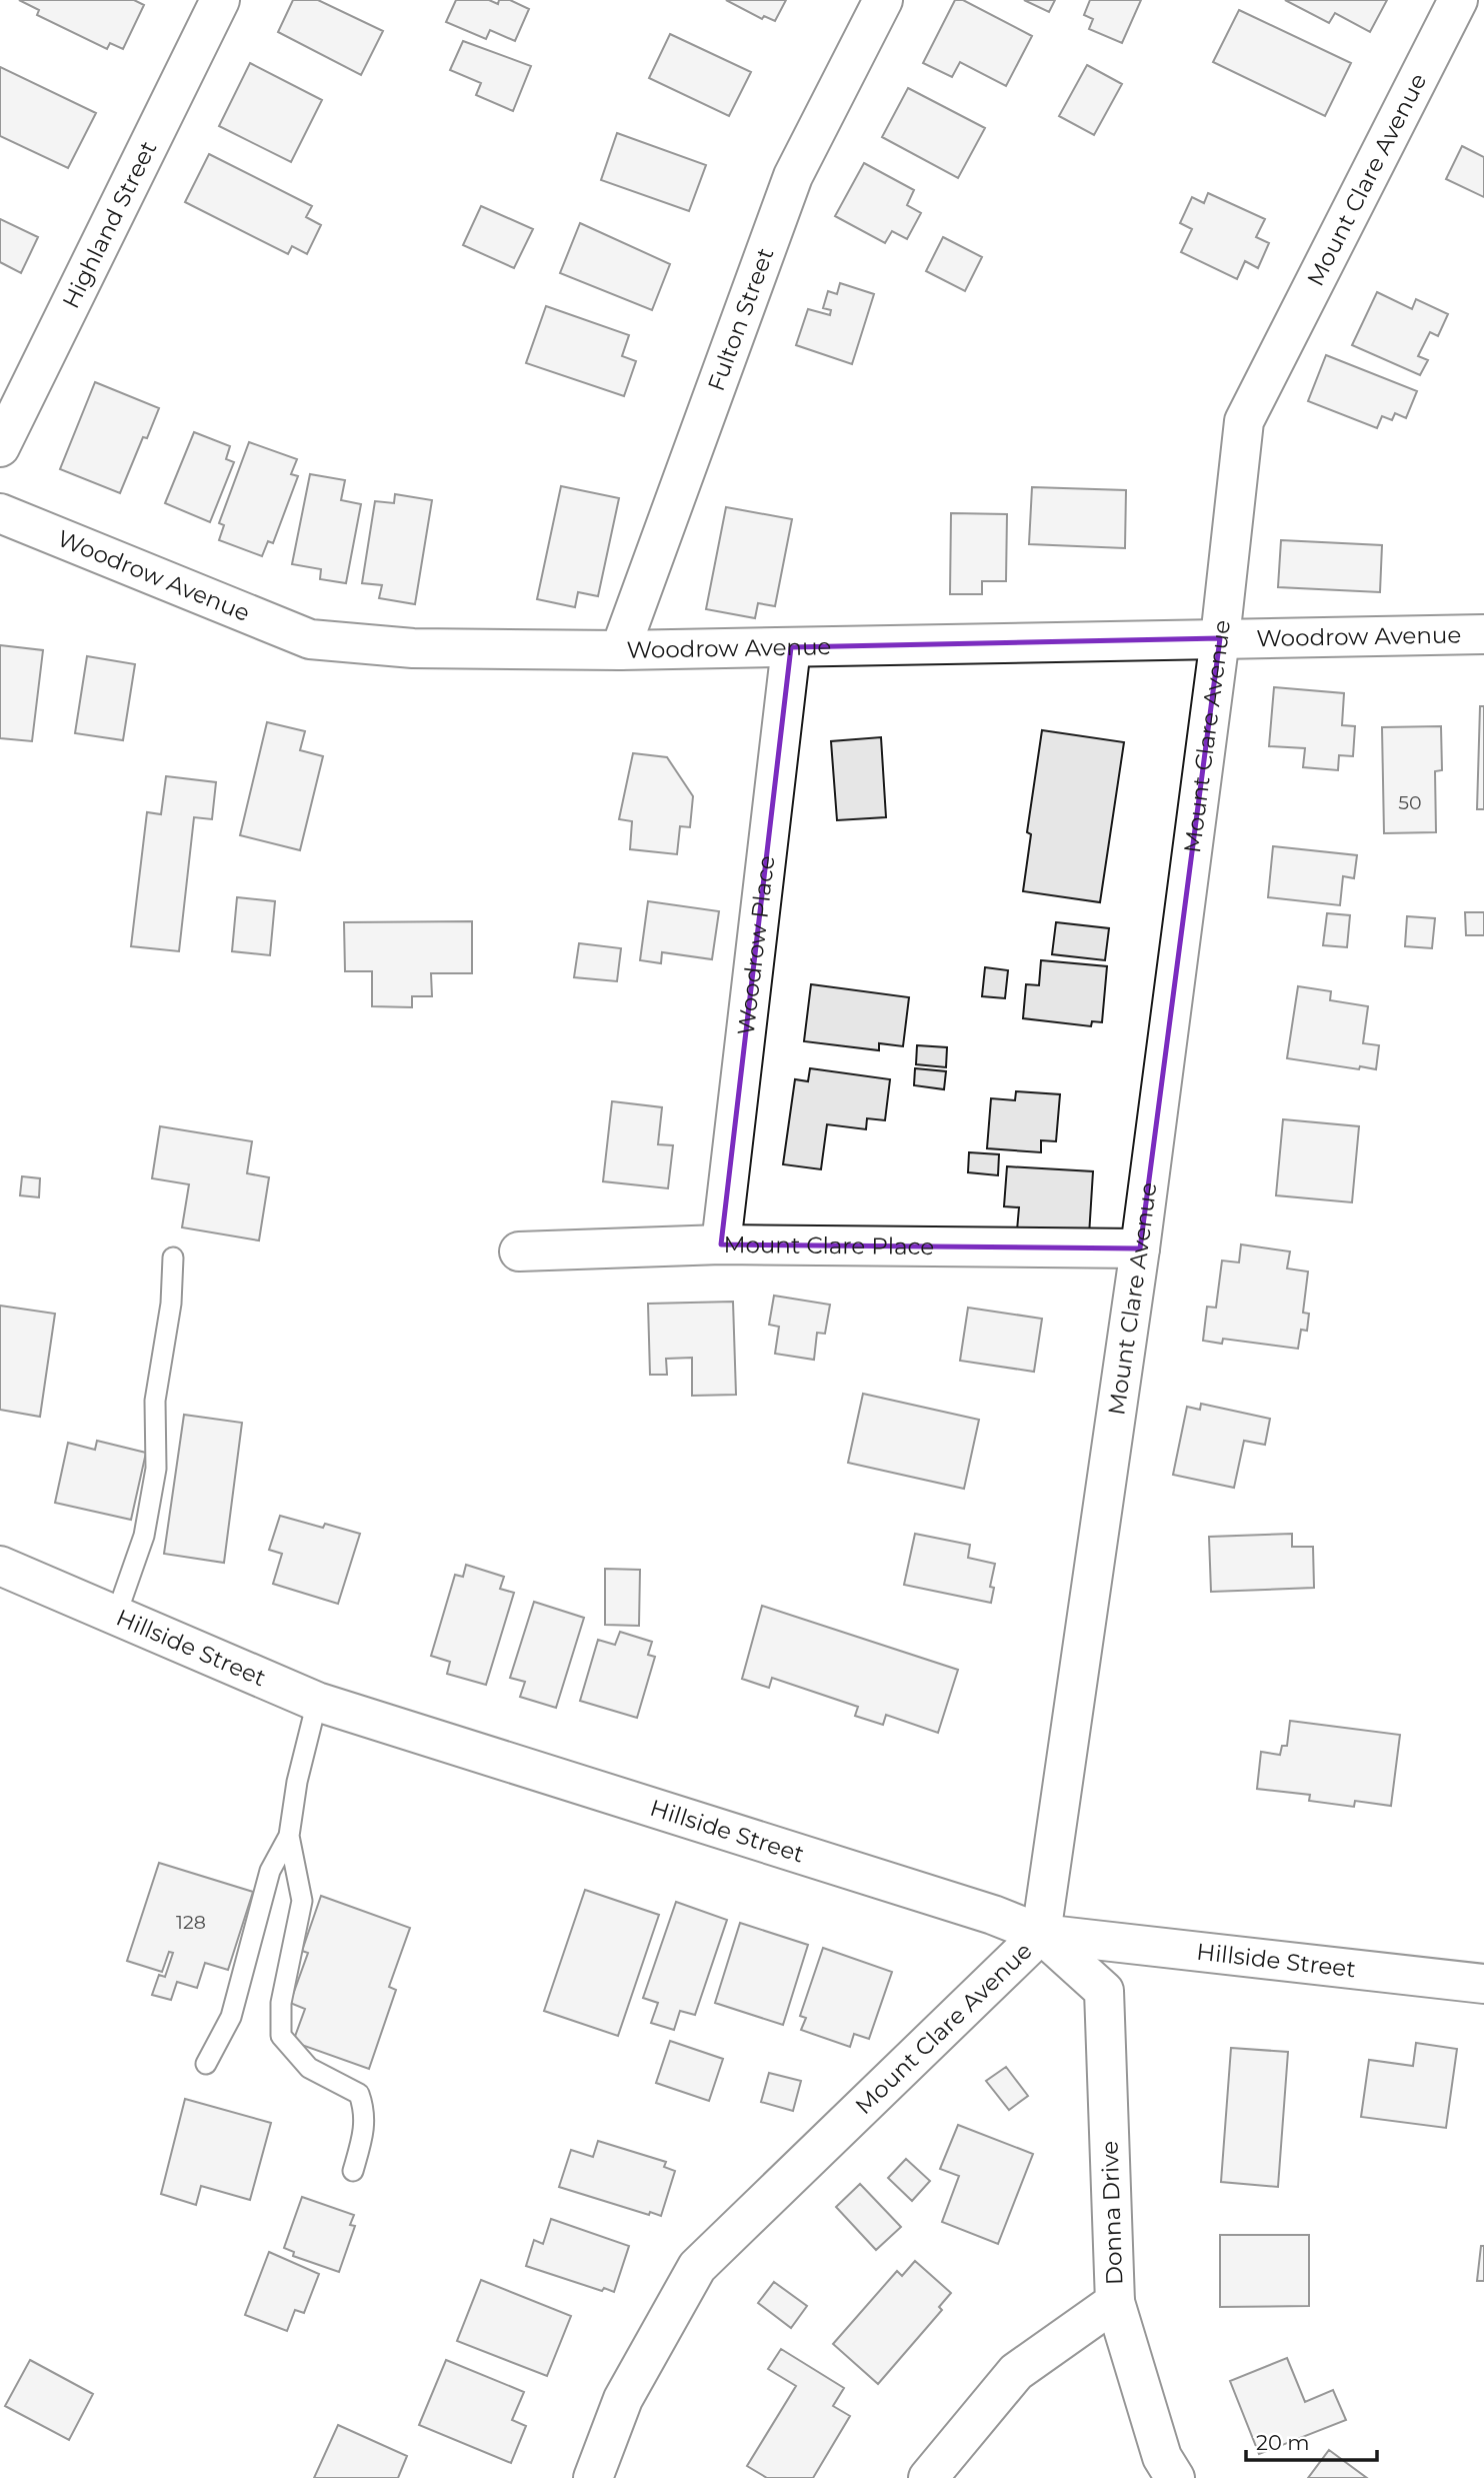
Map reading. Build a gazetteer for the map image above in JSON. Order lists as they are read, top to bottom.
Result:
{
  "streets": {
    "street": [
      "Mount Clare Avenue",
      "Highland Street",
      "Fulton Street",
      "Woodrow Avenue",
      "Woodrow Place",
      "Mount Clare Place",
      "Hillside Street",
      "Donna Drive"
    ]
  },
  "crossings": [
    ["Mount Clare Avenue", "Woodrow Avenue"],
    ["Mount Clare Avenue", "Mount Clare Place"],
    ["Mount Clare Avenue", "Hillside Street"],
    ["Mount Clare Avenue", "Donna Drive"],
    ["Fulton Street", "Woodrow Avenue"],
    ["Woodrow Avenue", "Woodrow Place"],
    ["Woodrow Place", "Mount Clare Place"],
    ["Hillside Street", "Donna Drive"]
  ],
  "house_numbers": ["50", "128"],
  "scale_bar": "20 m"
}
